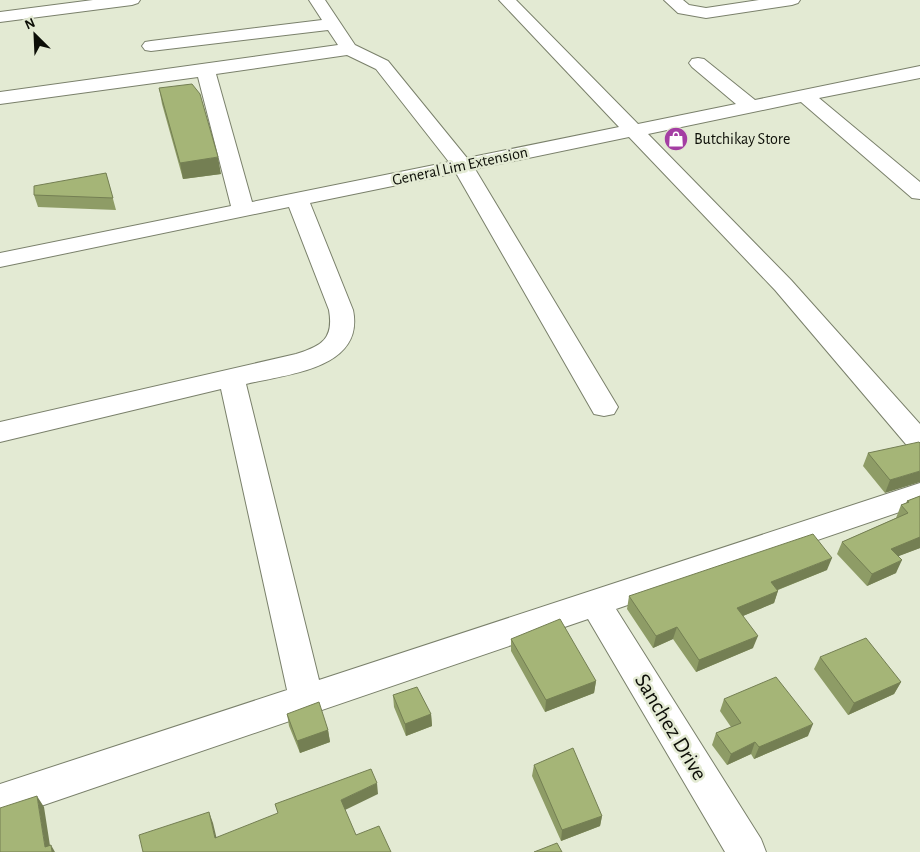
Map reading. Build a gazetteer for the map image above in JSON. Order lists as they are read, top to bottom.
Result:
{
  "streets": {
    "street": ["General Lim Extension", "Sanchez Drive"]
  },
  "places": {
    "shop": ["Butchikay Store"]
  },
  "north": "top left"
}
